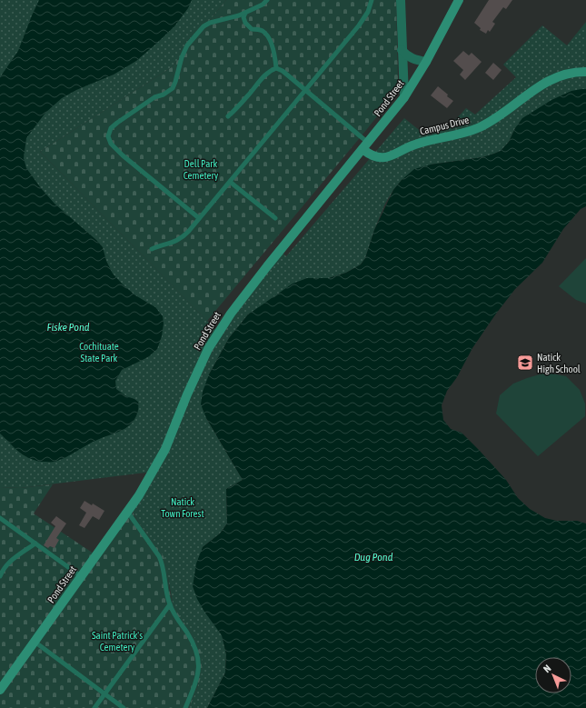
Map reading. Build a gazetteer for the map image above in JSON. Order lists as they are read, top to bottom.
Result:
{
  "streets": {
    "street": ["Pond Street", "Campus Drive"]
  },
  "crossings": [
    ["Pond Street", "Campus Drive"]
  ],
  "water": ["Fiske Pond", "Dug Pond"],
  "parks": [
    "Dell Park Cemetery",
    "Cochituate State Park",
    "Natick Town Forest",
    "Saint Patrick's Cemetery"
  ],
  "places": {
    "school or university": ["Natick High School"]
  },
  "north": "top left"
}
